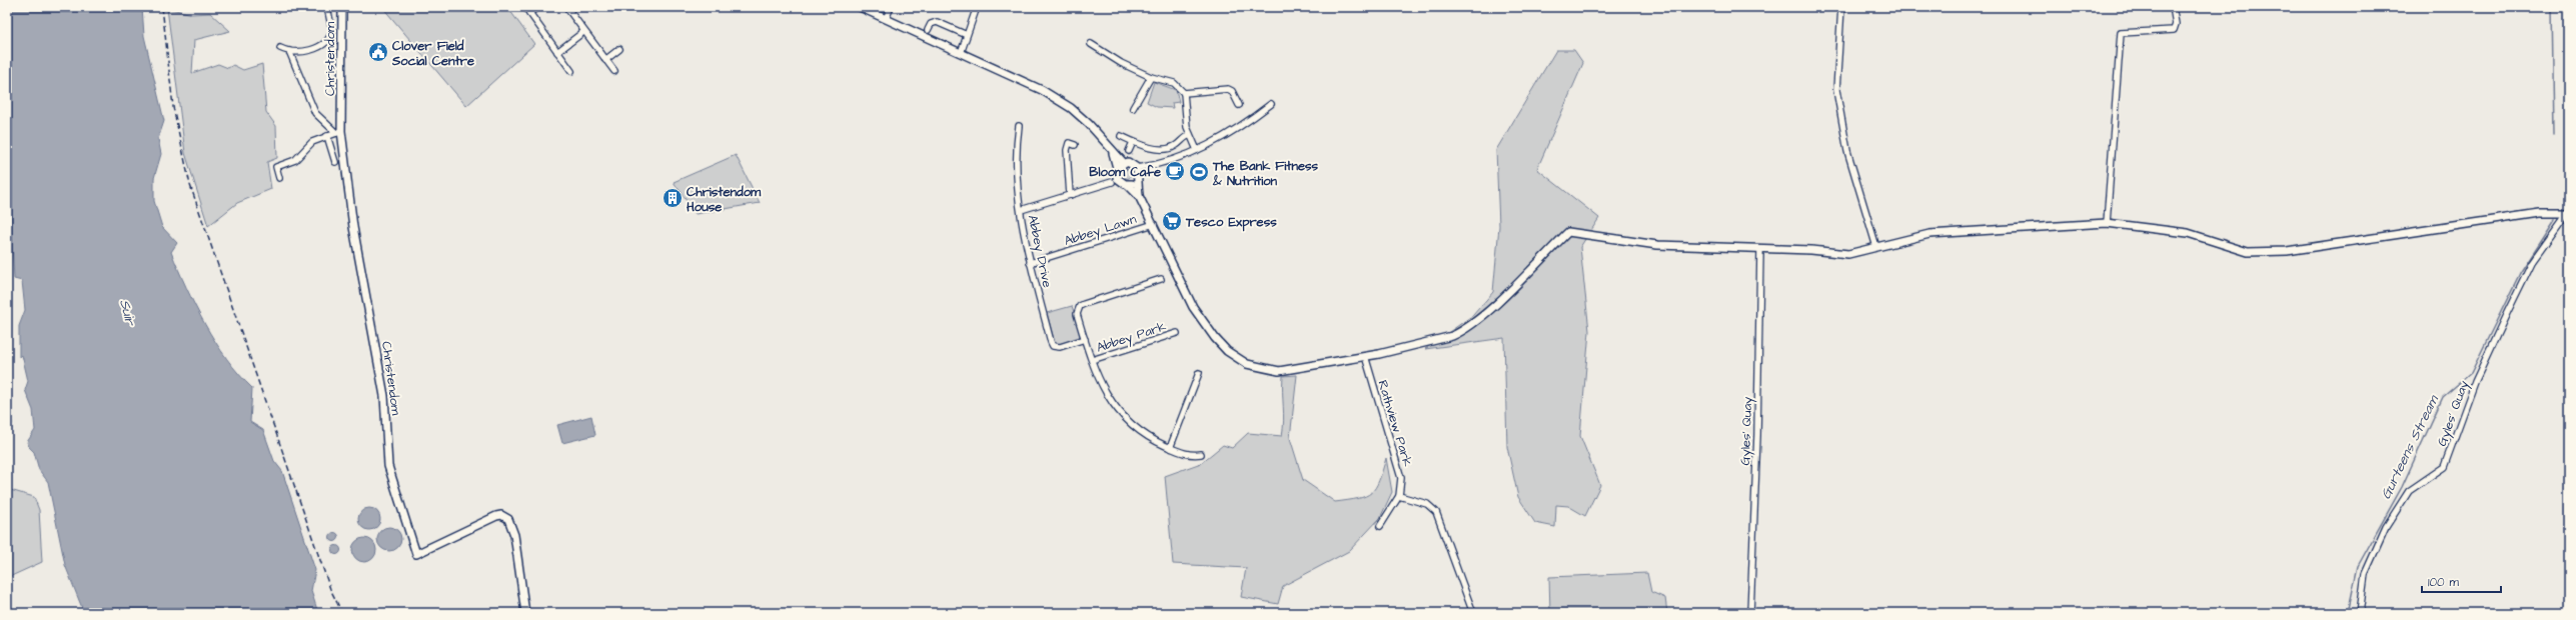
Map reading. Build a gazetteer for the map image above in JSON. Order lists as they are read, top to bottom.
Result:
{
  "streets": {
    "street": [
      "Christendom",
      "Abbey Lawn",
      "Abbey Drive",
      "Abbey Park",
      "Gyles' Quay",
      "Rathview Park"
    ]
  },
  "crossings": [
    ["Abbey Lawn", "Abbey Drive"],
    ["Abbey Drive", "Abbey Park"]
  ],
  "water": ["Suir", "Gurteens Stream"],
  "places": {
    "public building": ["Clover Field Social Centre"],
    "cafe": ["Bloom Cafe"],
    "sports": ["The Bank Fitness & Nutrition"],
    "building": ["Christendom House"],
    "supermarket": ["Tesco Express"]
  },
  "scale_bar": "100 m"
}
